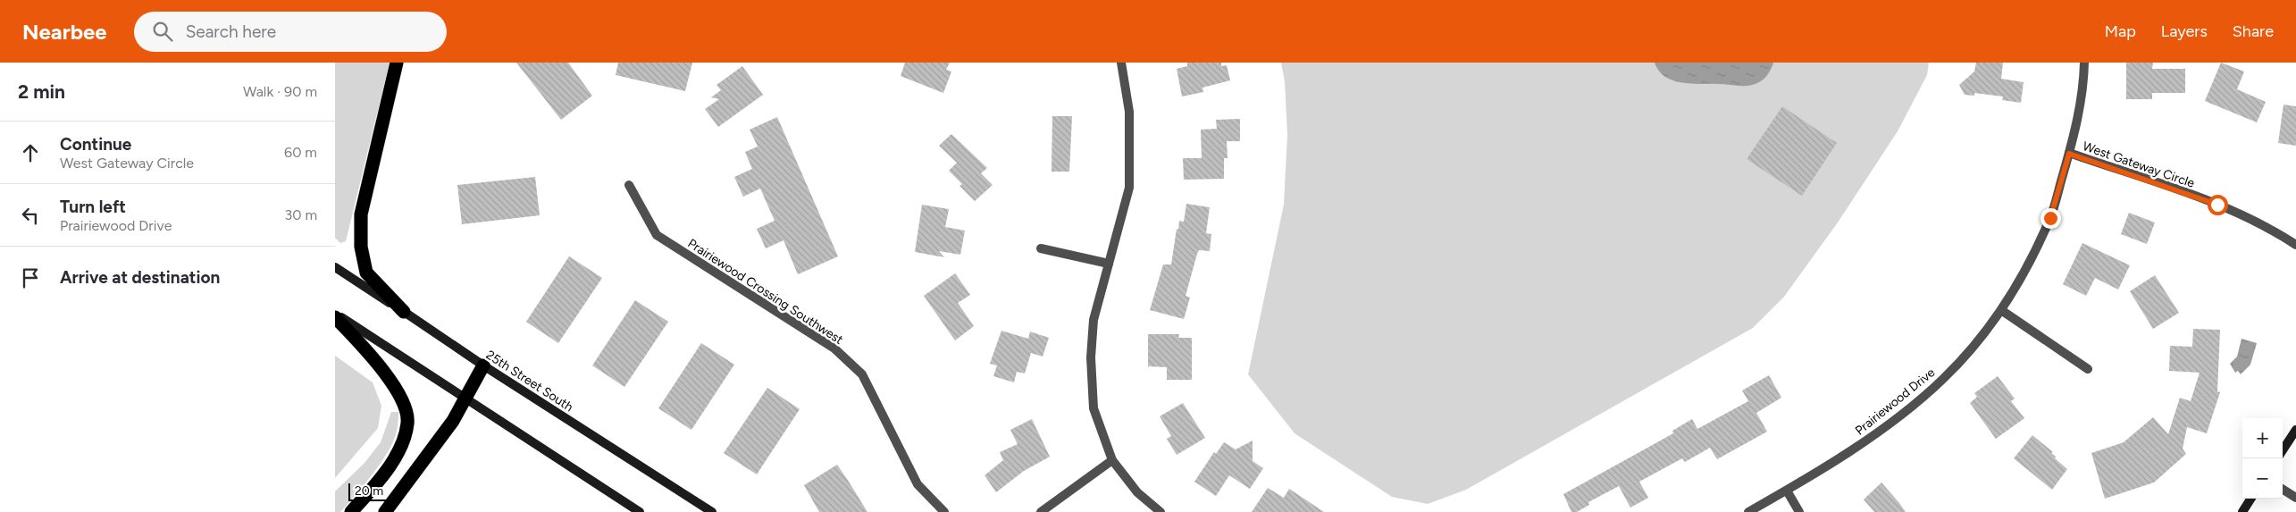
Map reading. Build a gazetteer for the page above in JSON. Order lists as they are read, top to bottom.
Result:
{
  "streets": {
    "main road": ["25th Street South"],
    "street": ["West Gateway Circle", "Prairiewood Crossing Southwest", "Prairiewood Drive"]
  },
  "crossings": [
    ["West Gateway Circle", "Prairiewood Drive"]
  ],
  "scale_bar": "20 m",
  "page": {
    "header": "Nearbee",
    "search": "Search here",
    "nav": ["Map", "Layers", "Share"],
    "heading": ["2 min", "Walk · 90 m"],
    "list": [
      ["Continue", "West Gateway Circle", "60 m"],
      ["Turn left", "Prairiewood Drive", "30 m"],
      "Arrive at destination"
    ],
    "map_buttons": ["+", "−"],
    "scale": "20 m"
  }
}
